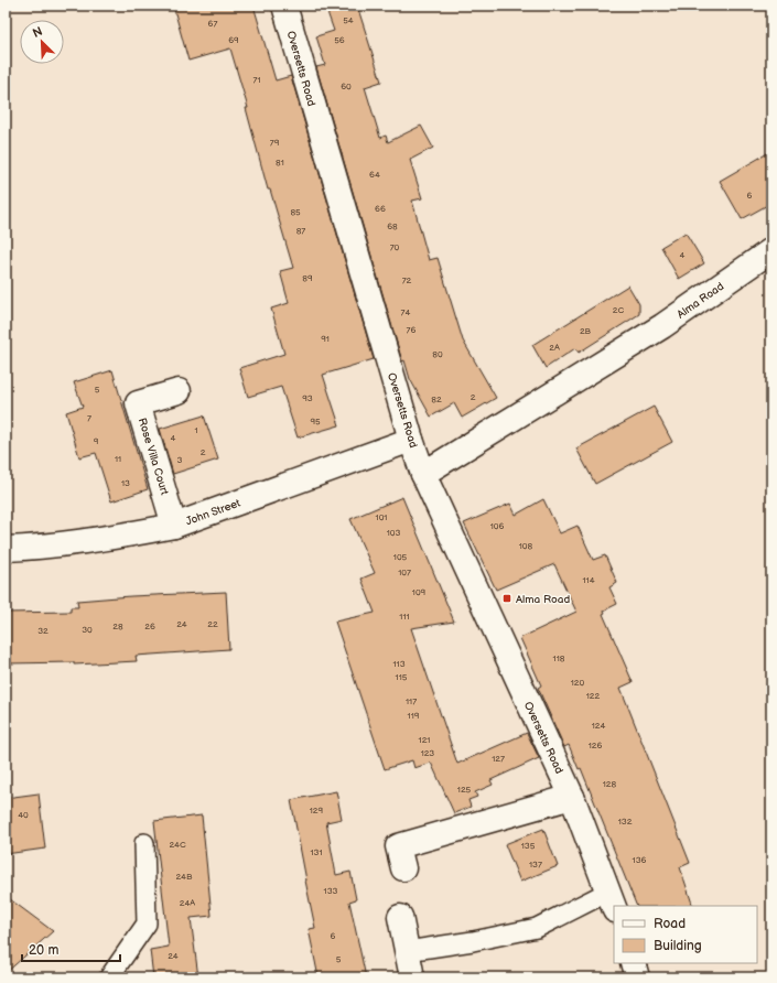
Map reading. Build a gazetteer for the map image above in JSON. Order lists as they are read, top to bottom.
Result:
{
  "streets": {
    "street": [
      "Oversetts Road",
      "Alma Road",
      "Rose Villa Court",
      "John Street"
    ]
  },
  "crossings": [
    ["Oversetts Road", "Alma Road"],
    ["Oversetts Road", "John Street"],
    ["Rose Villa Court", "John Street"]
  ],
  "places": {
    "transit": ["Alma Road"]
  },
  "house_numbers": [
    "54",
    "67",
    "69",
    "56",
    "71",
    "60",
    "79",
    "81",
    "64",
    "6",
    "66",
    "85",
    "68",
    "87",
    "70",
    "4",
    "89",
    "72",
    "2C",
    "74",
    "76",
    "2B",
    "91",
    "2A",
    "80",
    "5",
    "2",
    "93",
    "82",
    "7",
    "95",
    "1",
    "4",
    "9",
    "2",
    "11",
    "3",
    "13",
    "101",
    "106",
    "103",
    "108",
    "105",
    "107",
    "114",
    "109",
    "111",
    "24",
    "22",
    "28",
    "26",
    "30",
    "32",
    "118",
    "113",
    "115",
    "120",
    "122",
    "117",
    "119",
    "124",
    "121",
    "126",
    "123",
    "127",
    "128",
    "125",
    "129",
    "40",
    "132",
    "24C",
    "135",
    "131",
    "136",
    "137",
    "24B",
    "133",
    "24A",
    "6",
    "24",
    "5"
  ],
  "legend": ["Road", "Building"],
  "scale_bar": "20 m",
  "north": "top left"
}
